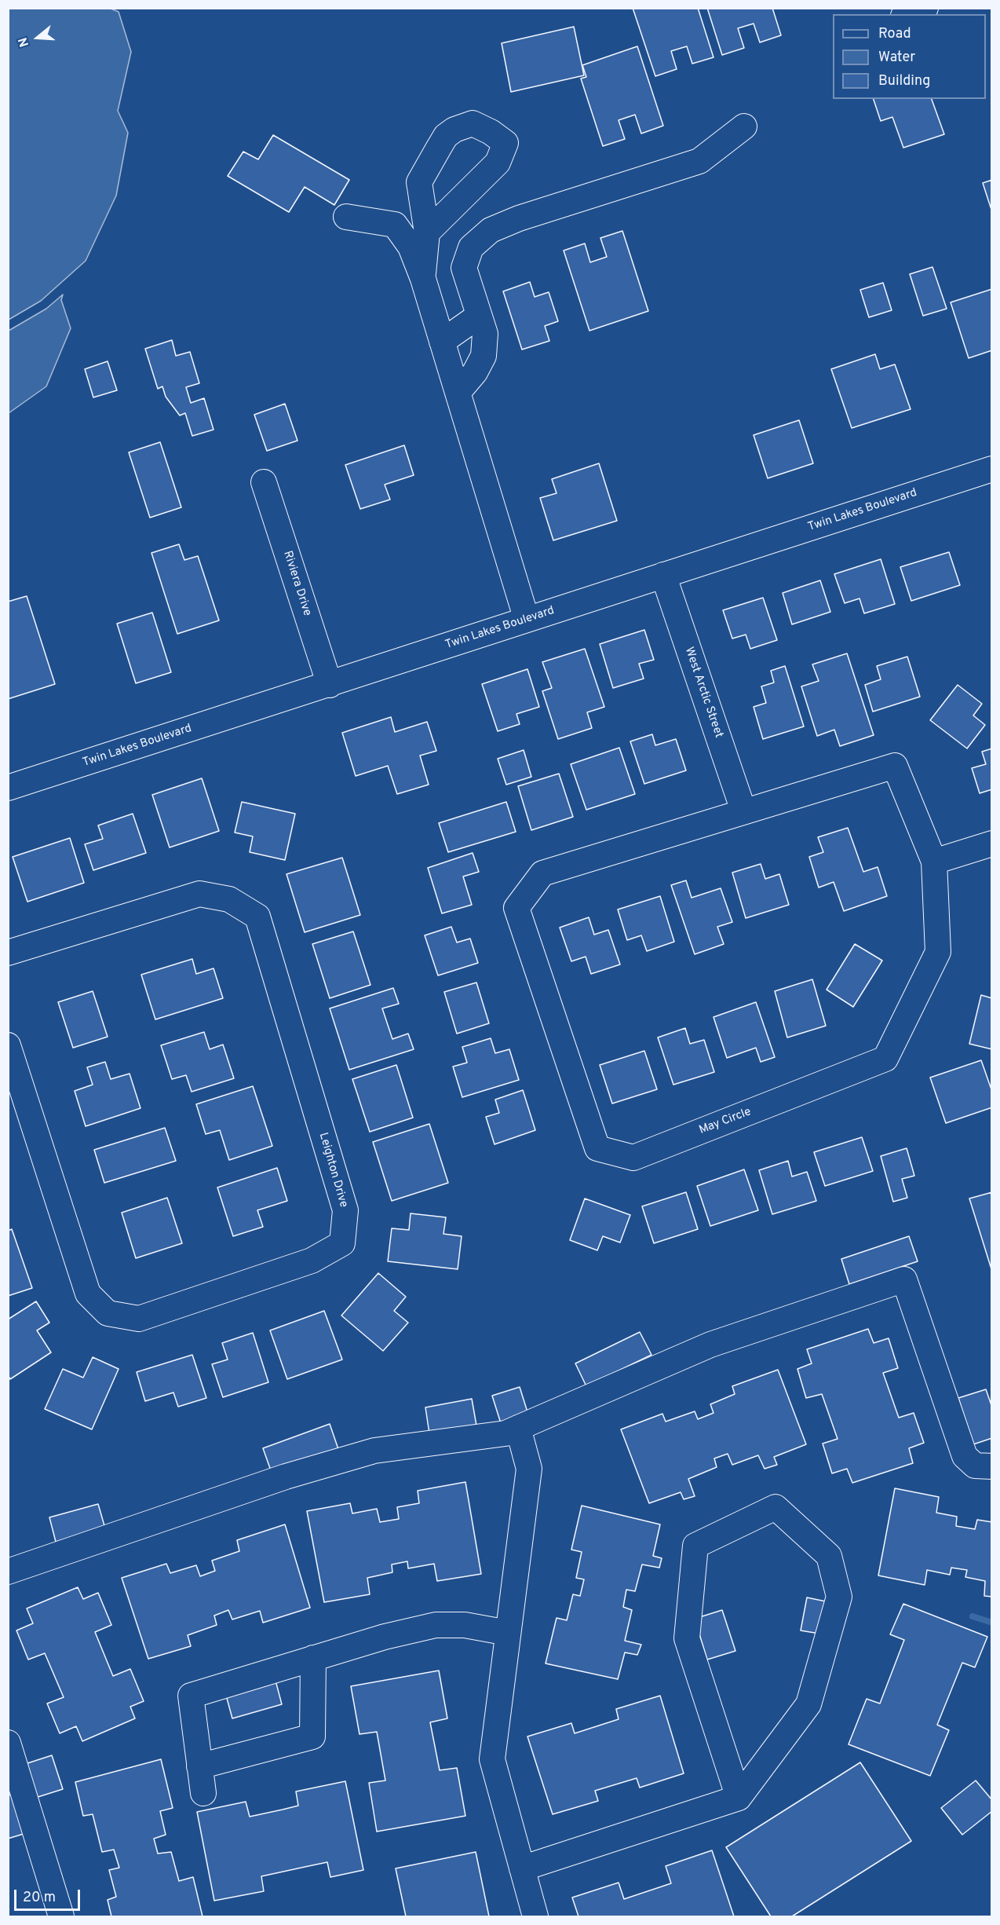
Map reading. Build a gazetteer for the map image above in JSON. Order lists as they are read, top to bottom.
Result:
{
  "streets": {
    "street": [
      "Twin Lakes Boulevard",
      "Riviera Drive",
      "West Arctic Street",
      "May Circle",
      "Leighton Drive"
    ]
  },
  "crossings": [
    ["Twin Lakes Boulevard", "Riviera Drive"],
    ["Twin Lakes Boulevard", "West Arctic Street"],
    ["West Arctic Street", "May Circle"]
  ],
  "legend": ["Road", "Water", "Building"],
  "scale_bar": "20 m",
  "north": "left"
}
